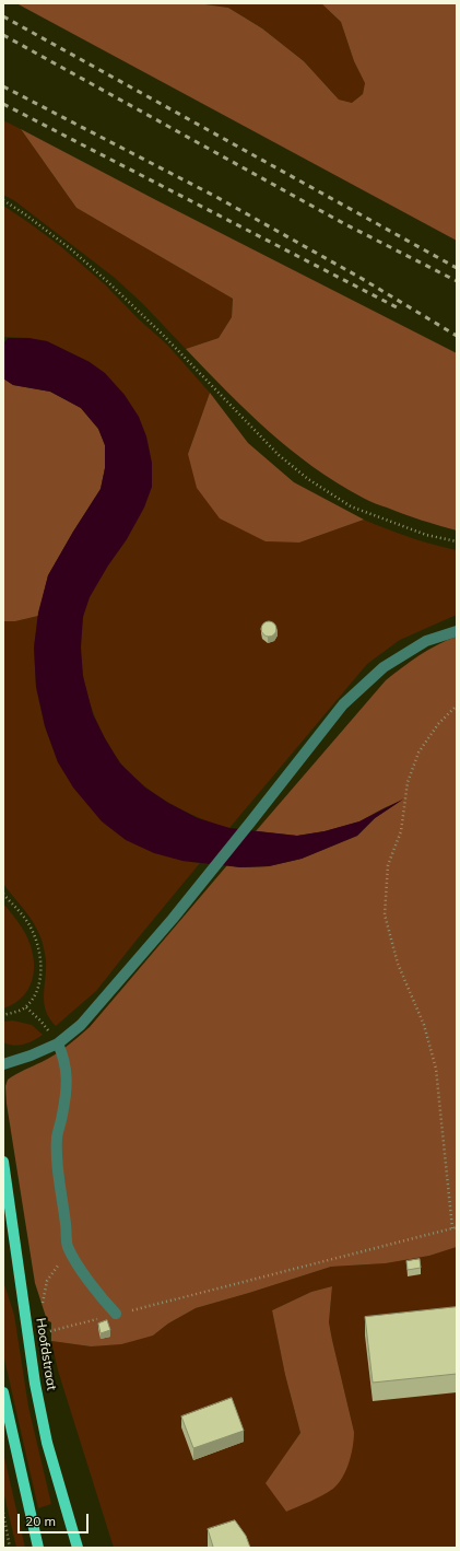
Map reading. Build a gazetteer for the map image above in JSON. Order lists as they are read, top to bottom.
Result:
{
  "streets": {
    "main road": ["Hoofdstraat"]
  },
  "scale_bar": "20 m"
}
